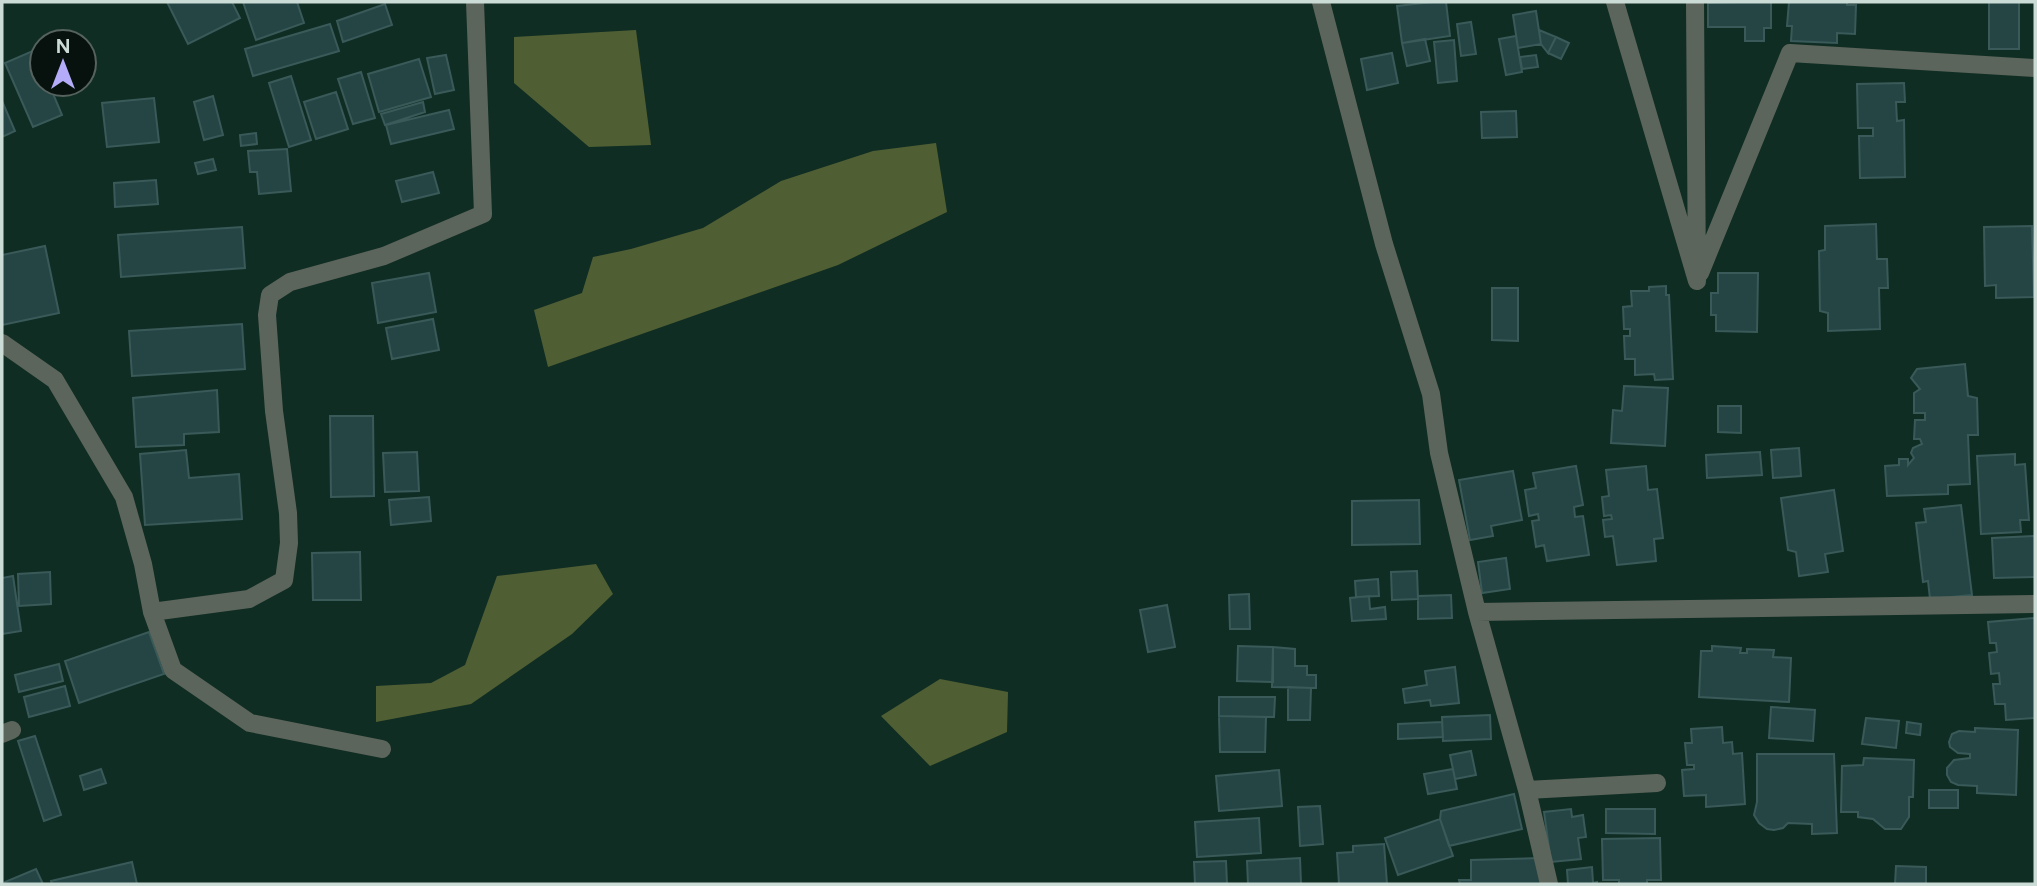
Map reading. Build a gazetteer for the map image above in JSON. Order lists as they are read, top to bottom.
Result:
{
  "north": "top"
}
